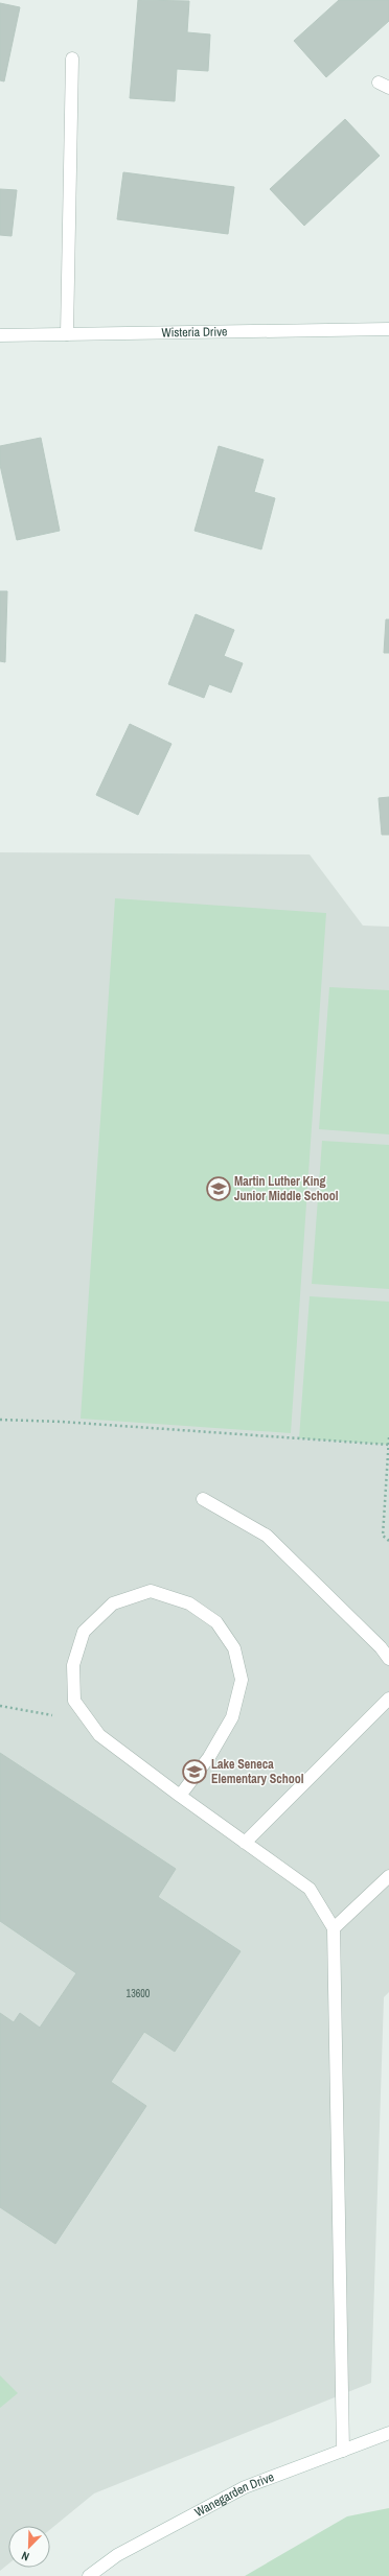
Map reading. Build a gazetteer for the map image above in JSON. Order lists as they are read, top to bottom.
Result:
{
  "streets": {
    "street": ["Wisteria Drive", "Wanegarden Drive"]
  },
  "places": {
    "school or university": ["Martin Luther King Junior Middle School", "Lake Seneca Elementary School"]
  },
  "house_numbers": ["13600"],
  "north": "bottom left"
}
